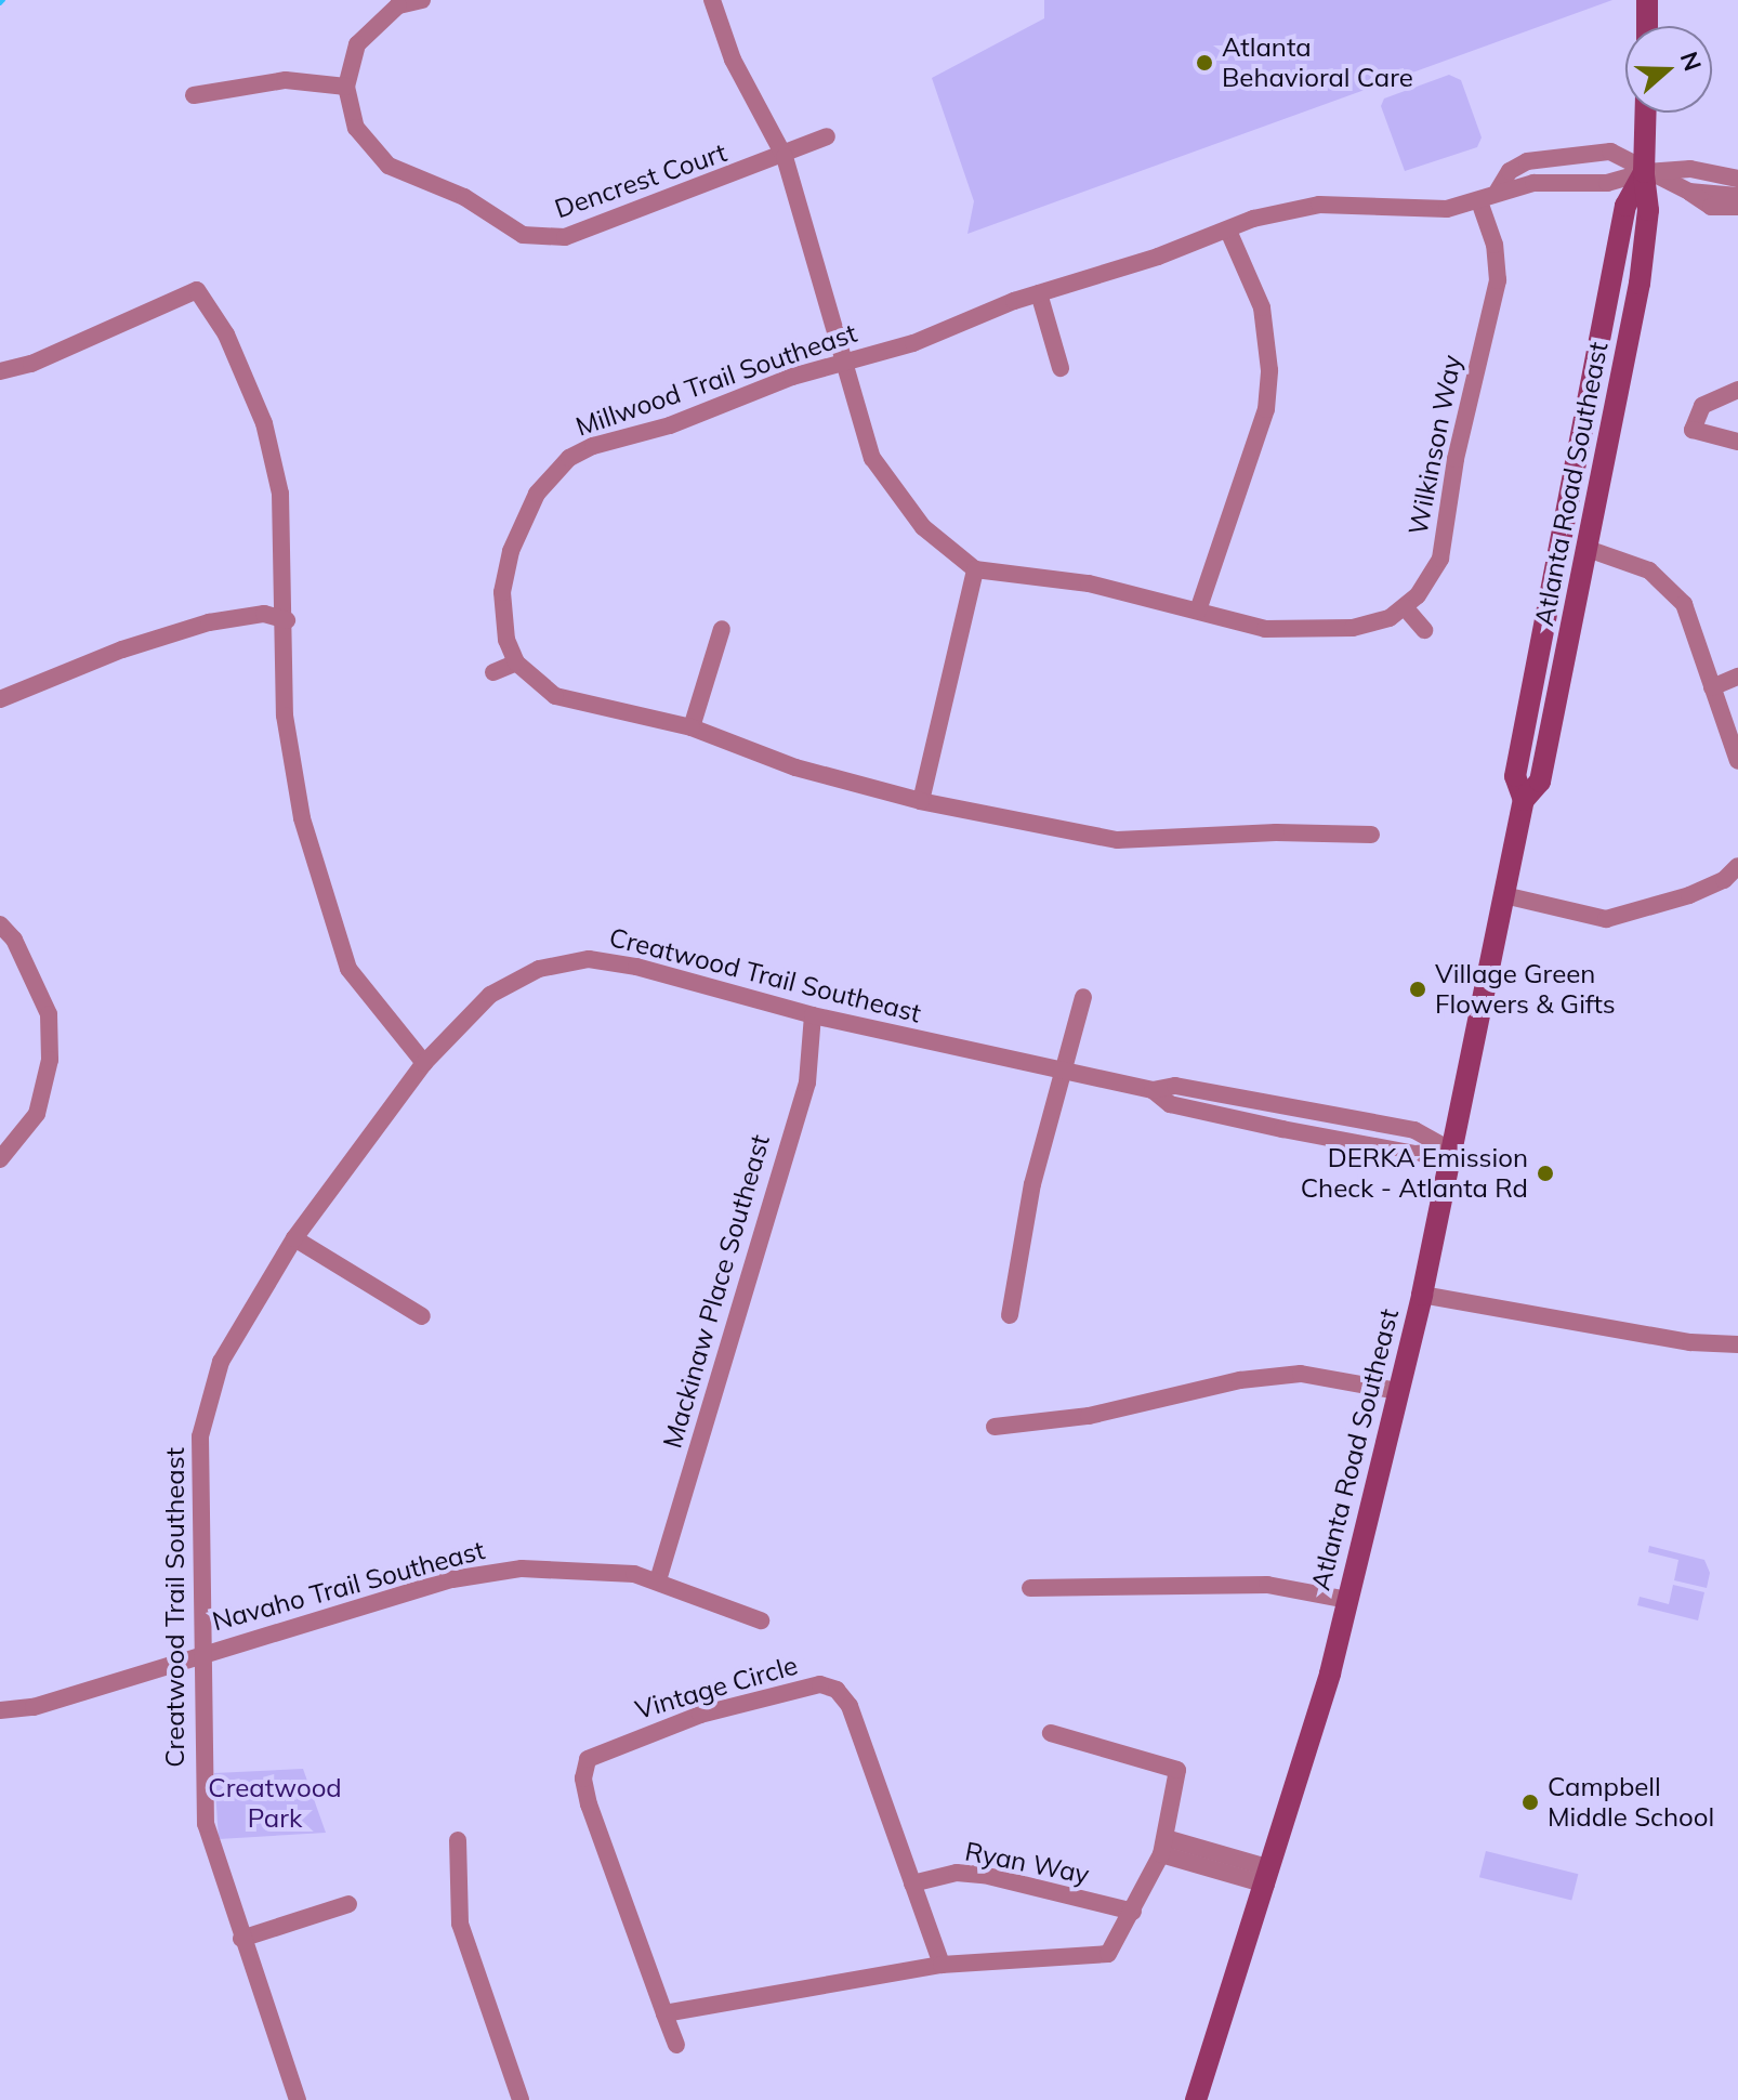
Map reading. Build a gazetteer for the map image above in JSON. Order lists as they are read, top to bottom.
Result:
{
  "streets": {
    "main road": ["Atlanta Road Southeast"],
    "street": [
      "Dencrest Court",
      "Millwood Trail Southeast",
      "Wilkinson Way",
      "Creatwood Trail Southeast",
      "Mackinaw Place Southeast",
      "Navaho Trail Southeast",
      "Vintage Circle",
      "Ryan Way"
    ]
  },
  "crossings": [
    ["Millwood Trail Southeast", "Wilkinson Way"],
    ["Millwood Trail Southeast", "Atlanta Road Southeast"],
    ["Atlanta Road Southeast", "Creatwood Trail Southeast"],
    ["Creatwood Trail Southeast", "Mackinaw Place Southeast"],
    ["Creatwood Trail Southeast", "Navaho Trail Southeast"],
    ["Mackinaw Place Southeast", "Navaho Trail Southeast"],
    ["Vintage Circle", "Ryan Way"]
  ],
  "parks": ["Creatwood Park"],
  "places": [
    "Atlanta Behavioral Care",
    "Village Green Flowers & Gifts",
    "DERKA Emission Check - Atlanta Rd",
    "Campbell Middle School"
  ],
  "north": "right"
}
